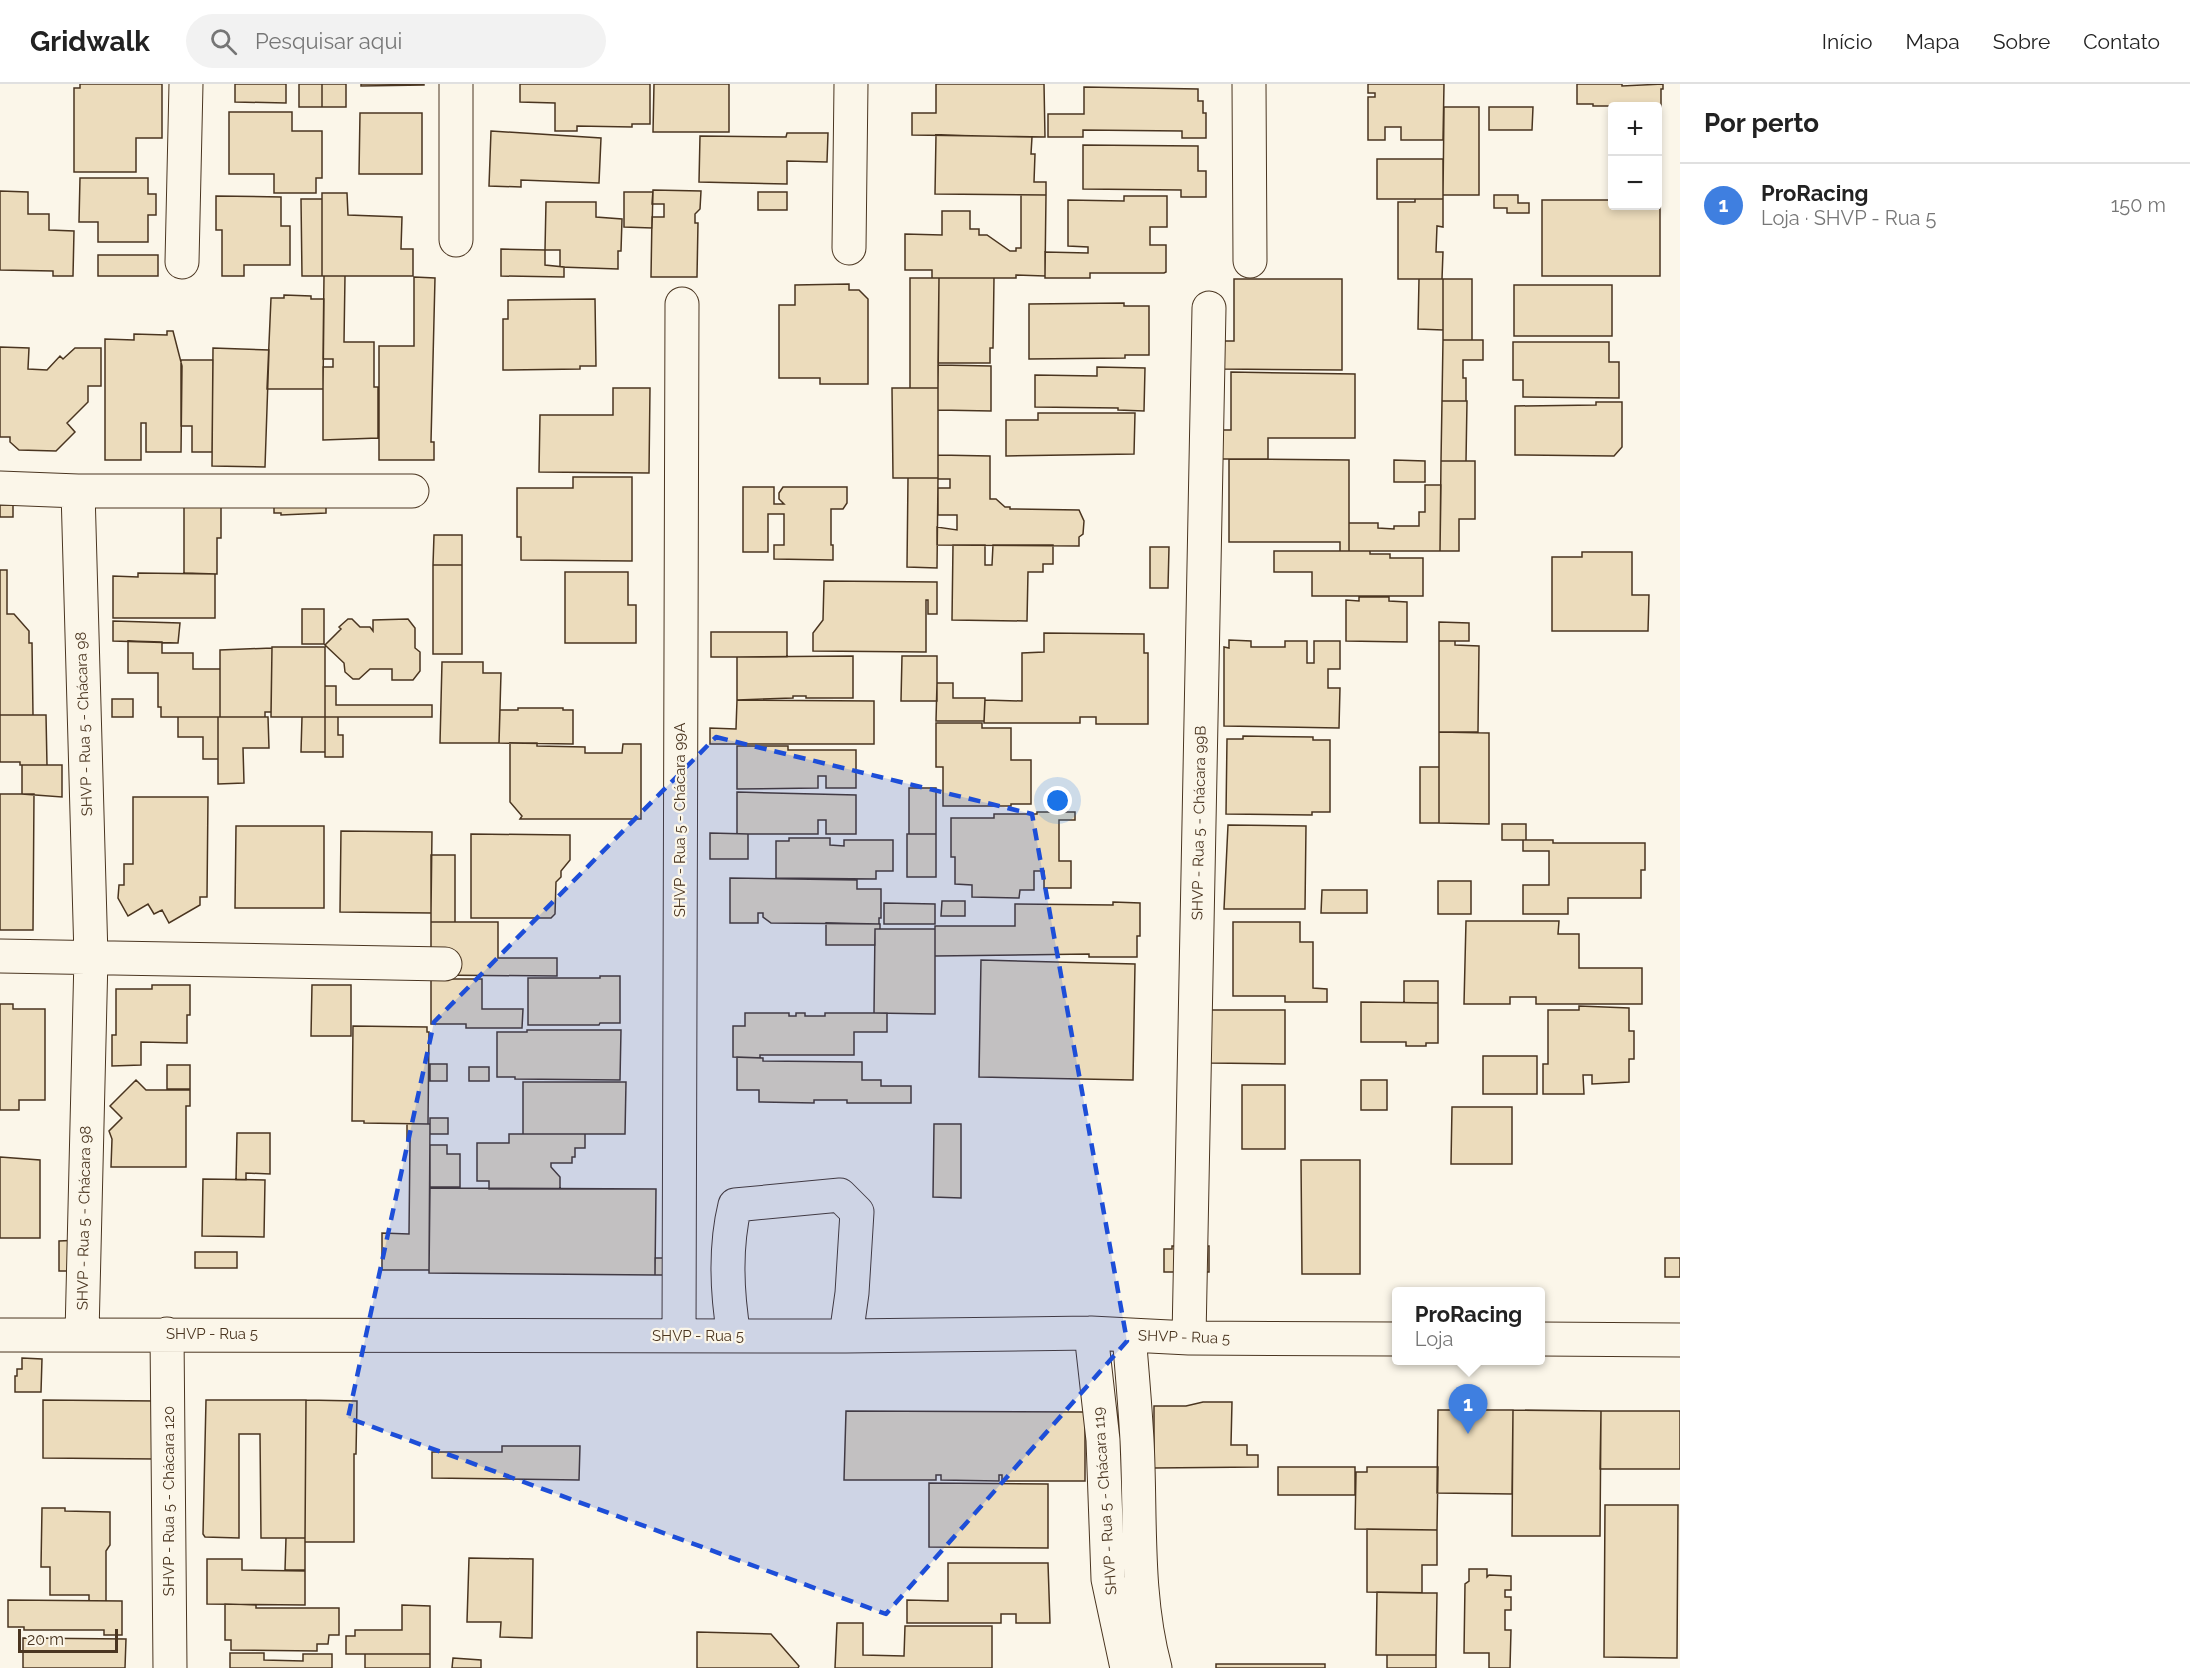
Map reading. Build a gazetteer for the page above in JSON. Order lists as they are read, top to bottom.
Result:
{
  "streets": {
    "street": [
      "SHVP - Rua 5 - Chácara 98",
      "SHVP - Rua 5 - Chácara 99A",
      "SHVP - Rua 5 - Chácara 99B",
      "SHVP - Rua 5",
      "SHVP - Rua 5 - Chácara 120",
      "SHVP - Rua 5 - Chácara 119"
    ]
  },
  "crossings": [
    ["SHVP - Rua 5 - Chácara 98", "SHVP - Rua 5"],
    ["SHVP - Rua 5 - Chácara 99A", "SHVP - Rua 5"],
    ["SHVP - Rua 5 - Chácara 99B", "SHVP - Rua 5"],
    ["SHVP - Rua 5", "SHVP - Rua 5 - Chácara 120"],
    ["SHVP - Rua 5", "SHVP - Rua 5 - Chácara 119"]
  ],
  "scale_bar": "20 m",
  "page": {
    "header": "Gridwalk",
    "search": "Pesquisar aqui",
    "nav": [
      "Início",
      "Mapa",
      "Sobre",
      "Contato"
    ],
    "heading": "Por perto",
    "map_buttons": ["+", "−"],
    "list": [
      {
        "mark": "1",
        "name": "ProRacing",
        "note": "Loja · SHVP - Rua 5",
        "value": "150 m"
      }
    ],
    "popup": ["ProRacing", "Loja"],
    "pins": "1",
    "scale": "20 m"
  }
}
